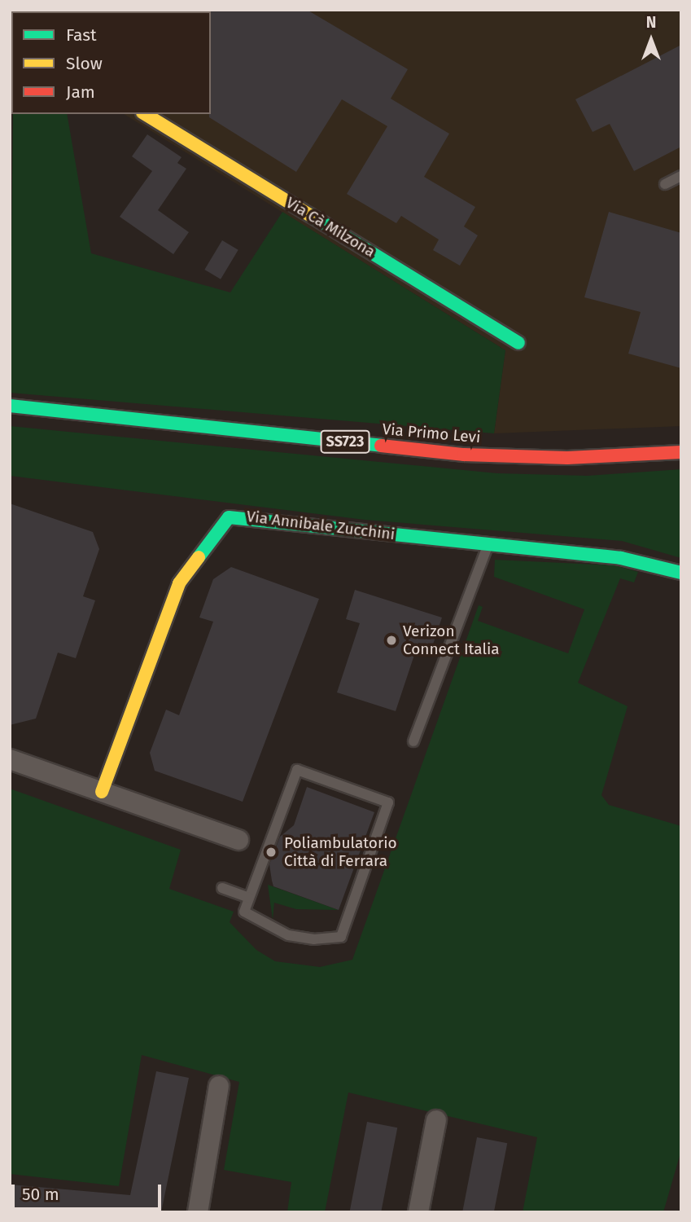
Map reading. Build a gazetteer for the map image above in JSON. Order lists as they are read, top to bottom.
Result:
{
  "streets": {
    "street": [
      "Via Cà Milzona",
      "Via Primo Levi",
      "SS723",
      "Via Annibale Zucchini"
    ]
  },
  "places": ["Verizon Connect Italia", "Poliambulatorio Città di Ferrara"],
  "legend": ["Fast", "Slow", "Jam"],
  "scale_bar": "50 m",
  "north": "top"
}
